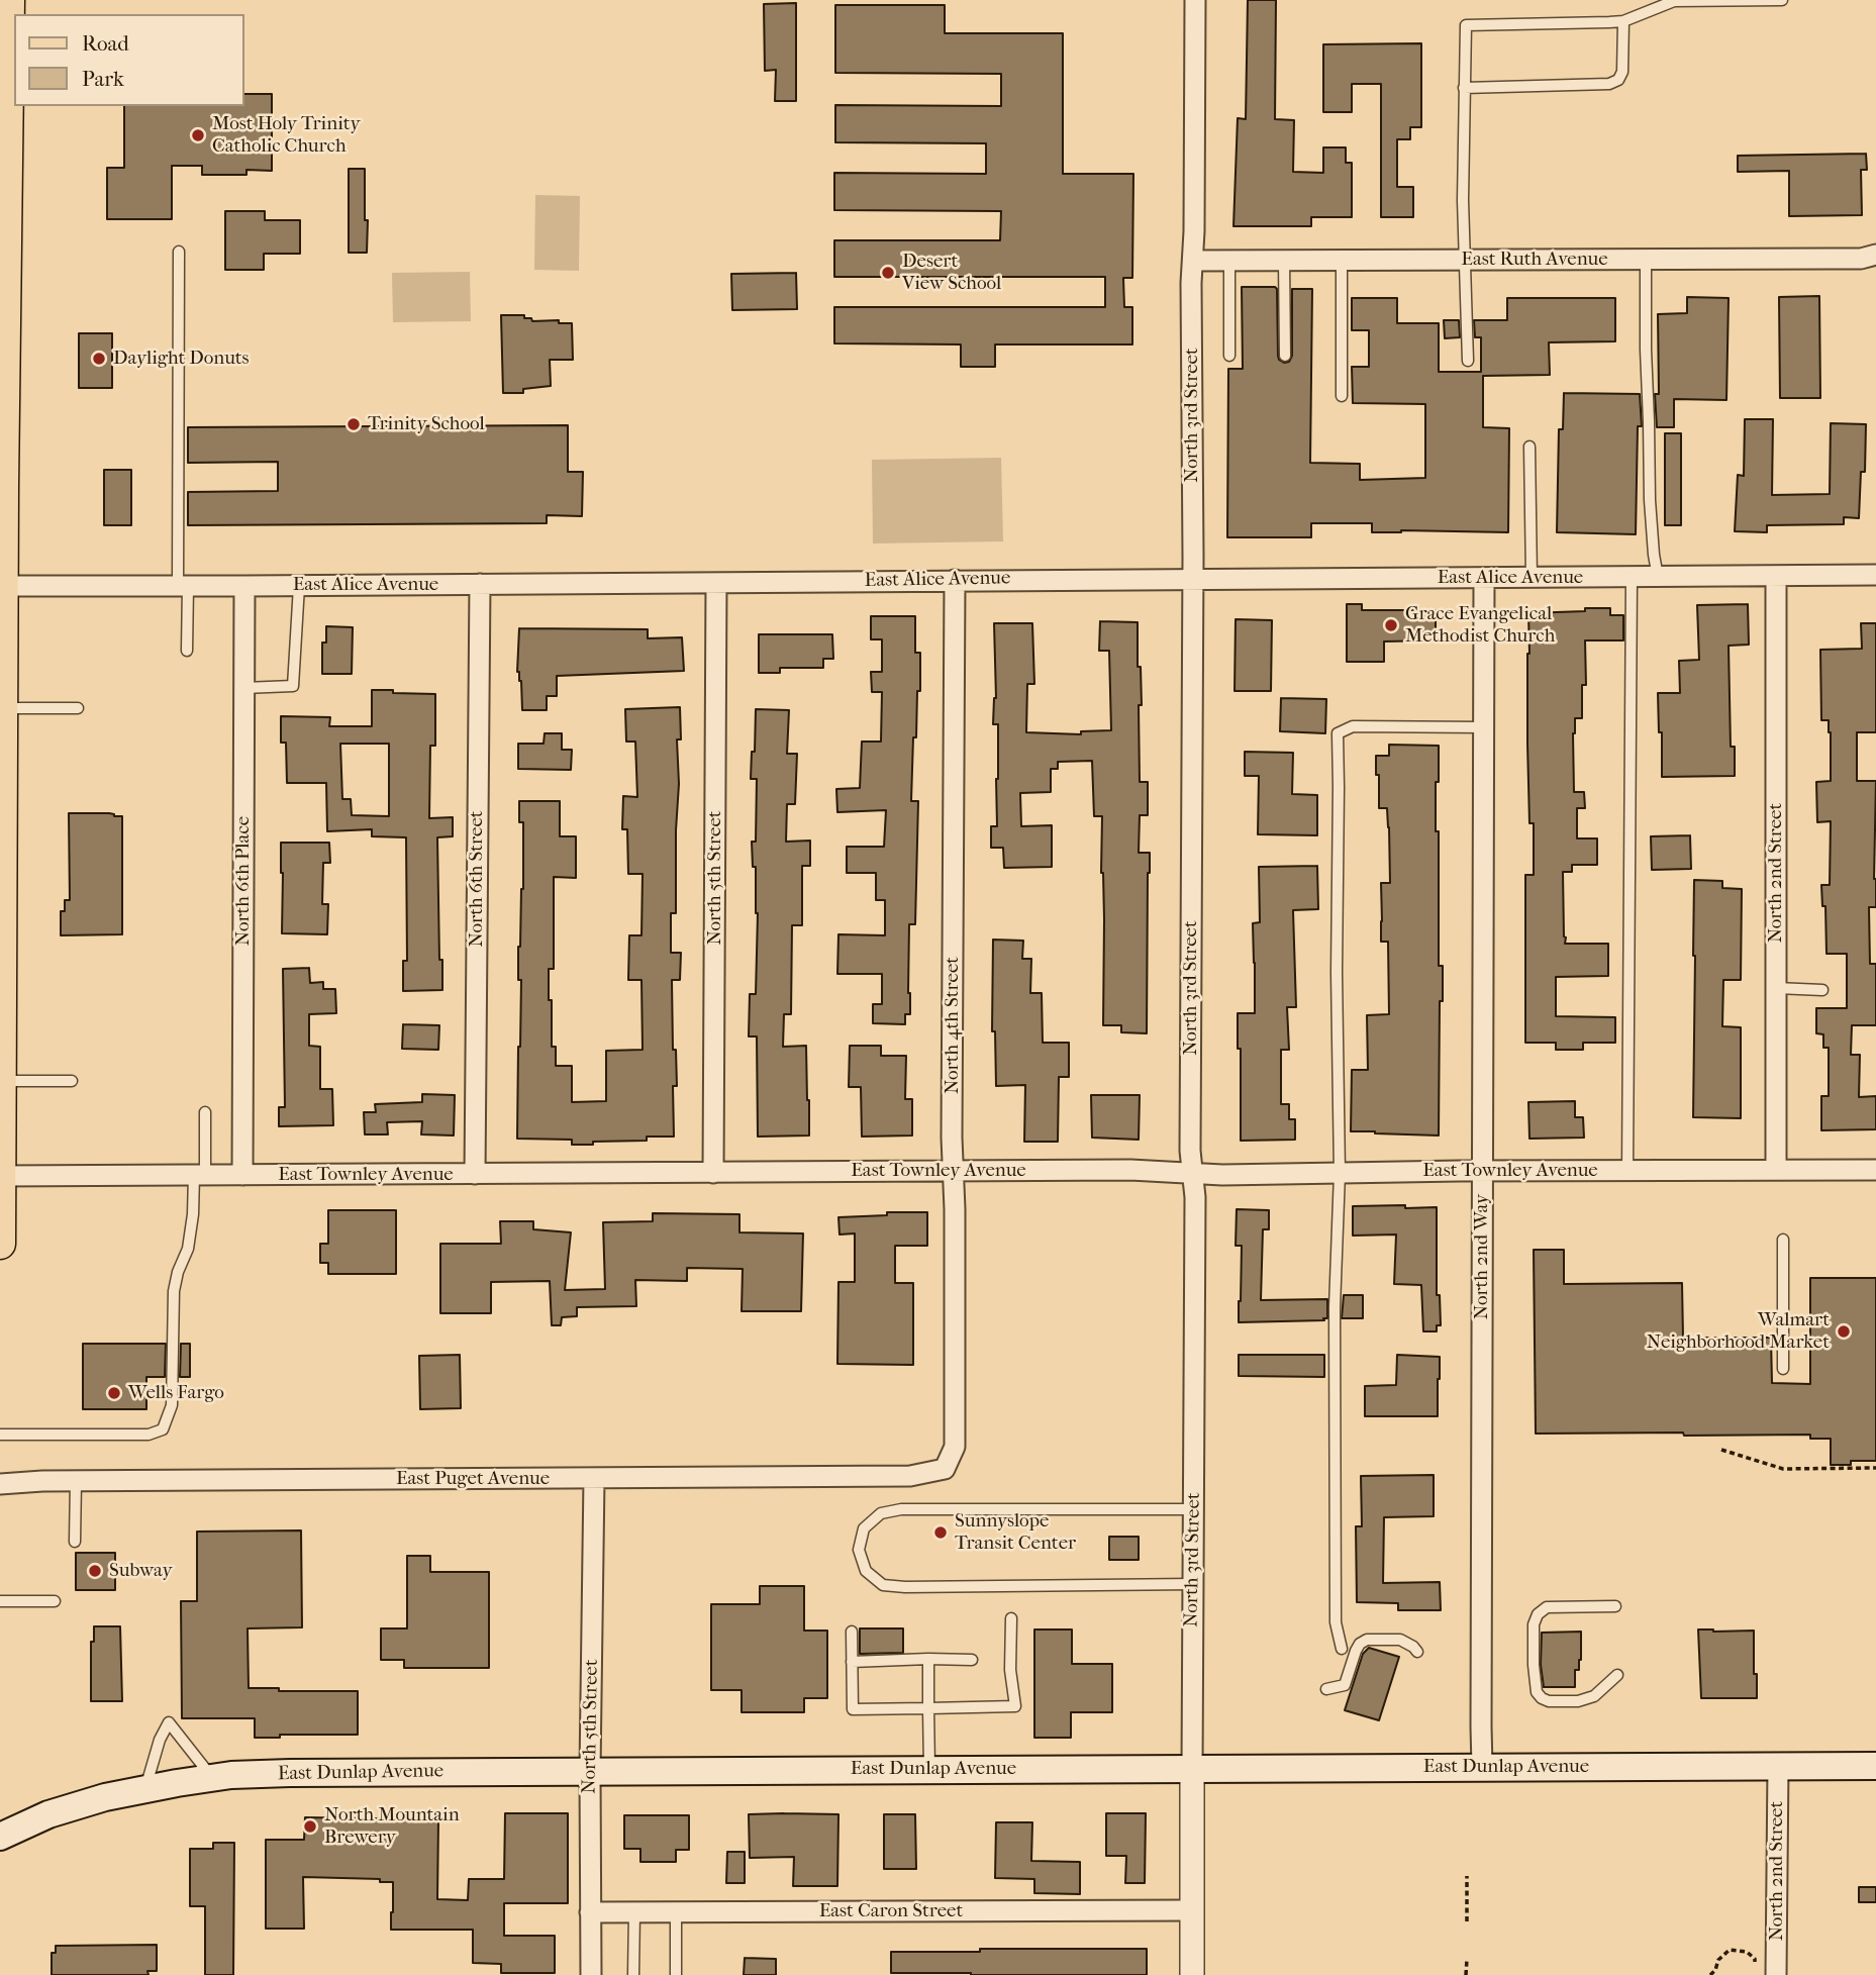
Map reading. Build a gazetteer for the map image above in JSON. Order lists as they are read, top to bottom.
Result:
{
  "streets": {
    "main road": ["East Dunlap Avenue"],
    "street": [
      "East Ruth Avenue",
      "North 3rd Street",
      "East Alice Avenue",
      "North 2nd Street",
      "North 5th Street",
      "North 6th Street",
      "North 6th Place",
      "North 4th Street",
      "East Townley Avenue",
      "North 2nd Way",
      "East Puget Avenue",
      "East Caron Street"
    ]
  },
  "crossings": [
    ["East Ruth Avenue", "North 3rd Street"],
    ["North 3rd Street", "East Alice Avenue"],
    ["North 3rd Street", "East Townley Avenue"],
    ["North 3rd Street", "East Dunlap Avenue"],
    ["North 3rd Street", "East Caron Street"],
    ["East Alice Avenue", "North 2nd Street"],
    ["East Alice Avenue", "North 5th Street"],
    ["East Alice Avenue", "North 6th Street"],
    ["East Alice Avenue", "North 6th Place"],
    ["East Alice Avenue", "North 4th Street"],
    ["East Alice Avenue", "North 2nd Way"],
    ["North 2nd Street", "East Townley Avenue"],
    ["North 2nd Street", "East Dunlap Avenue"],
    ["North 5th Street", "East Townley Avenue"],
    ["North 5th Street", "East Puget Avenue"],
    ["North 5th Street", "East Dunlap Avenue"],
    ["North 5th Street", "East Caron Street"],
    ["North 6th Street", "East Townley Avenue"],
    ["North 6th Place", "East Townley Avenue"],
    ["North 4th Street", "East Townley Avenue"],
    ["North 4th Street", "East Puget Avenue"],
    ["East Townley Avenue", "North 2nd Way"],
    ["North 2nd Way", "East Dunlap Avenue"]
  ],
  "places": [
    "Most Holy Trinity Catholic Church",
    "Desert View School",
    "Daylight Donuts",
    "Trinity School",
    "Grace Evangelical Methodist Church",
    "Walmart Neighborhood Market",
    "Wells Fargo",
    "Sunnyslope Transit Center",
    "Subway",
    "North Mountain Brewery"
  ],
  "legend": ["Road", "Park"]
}
